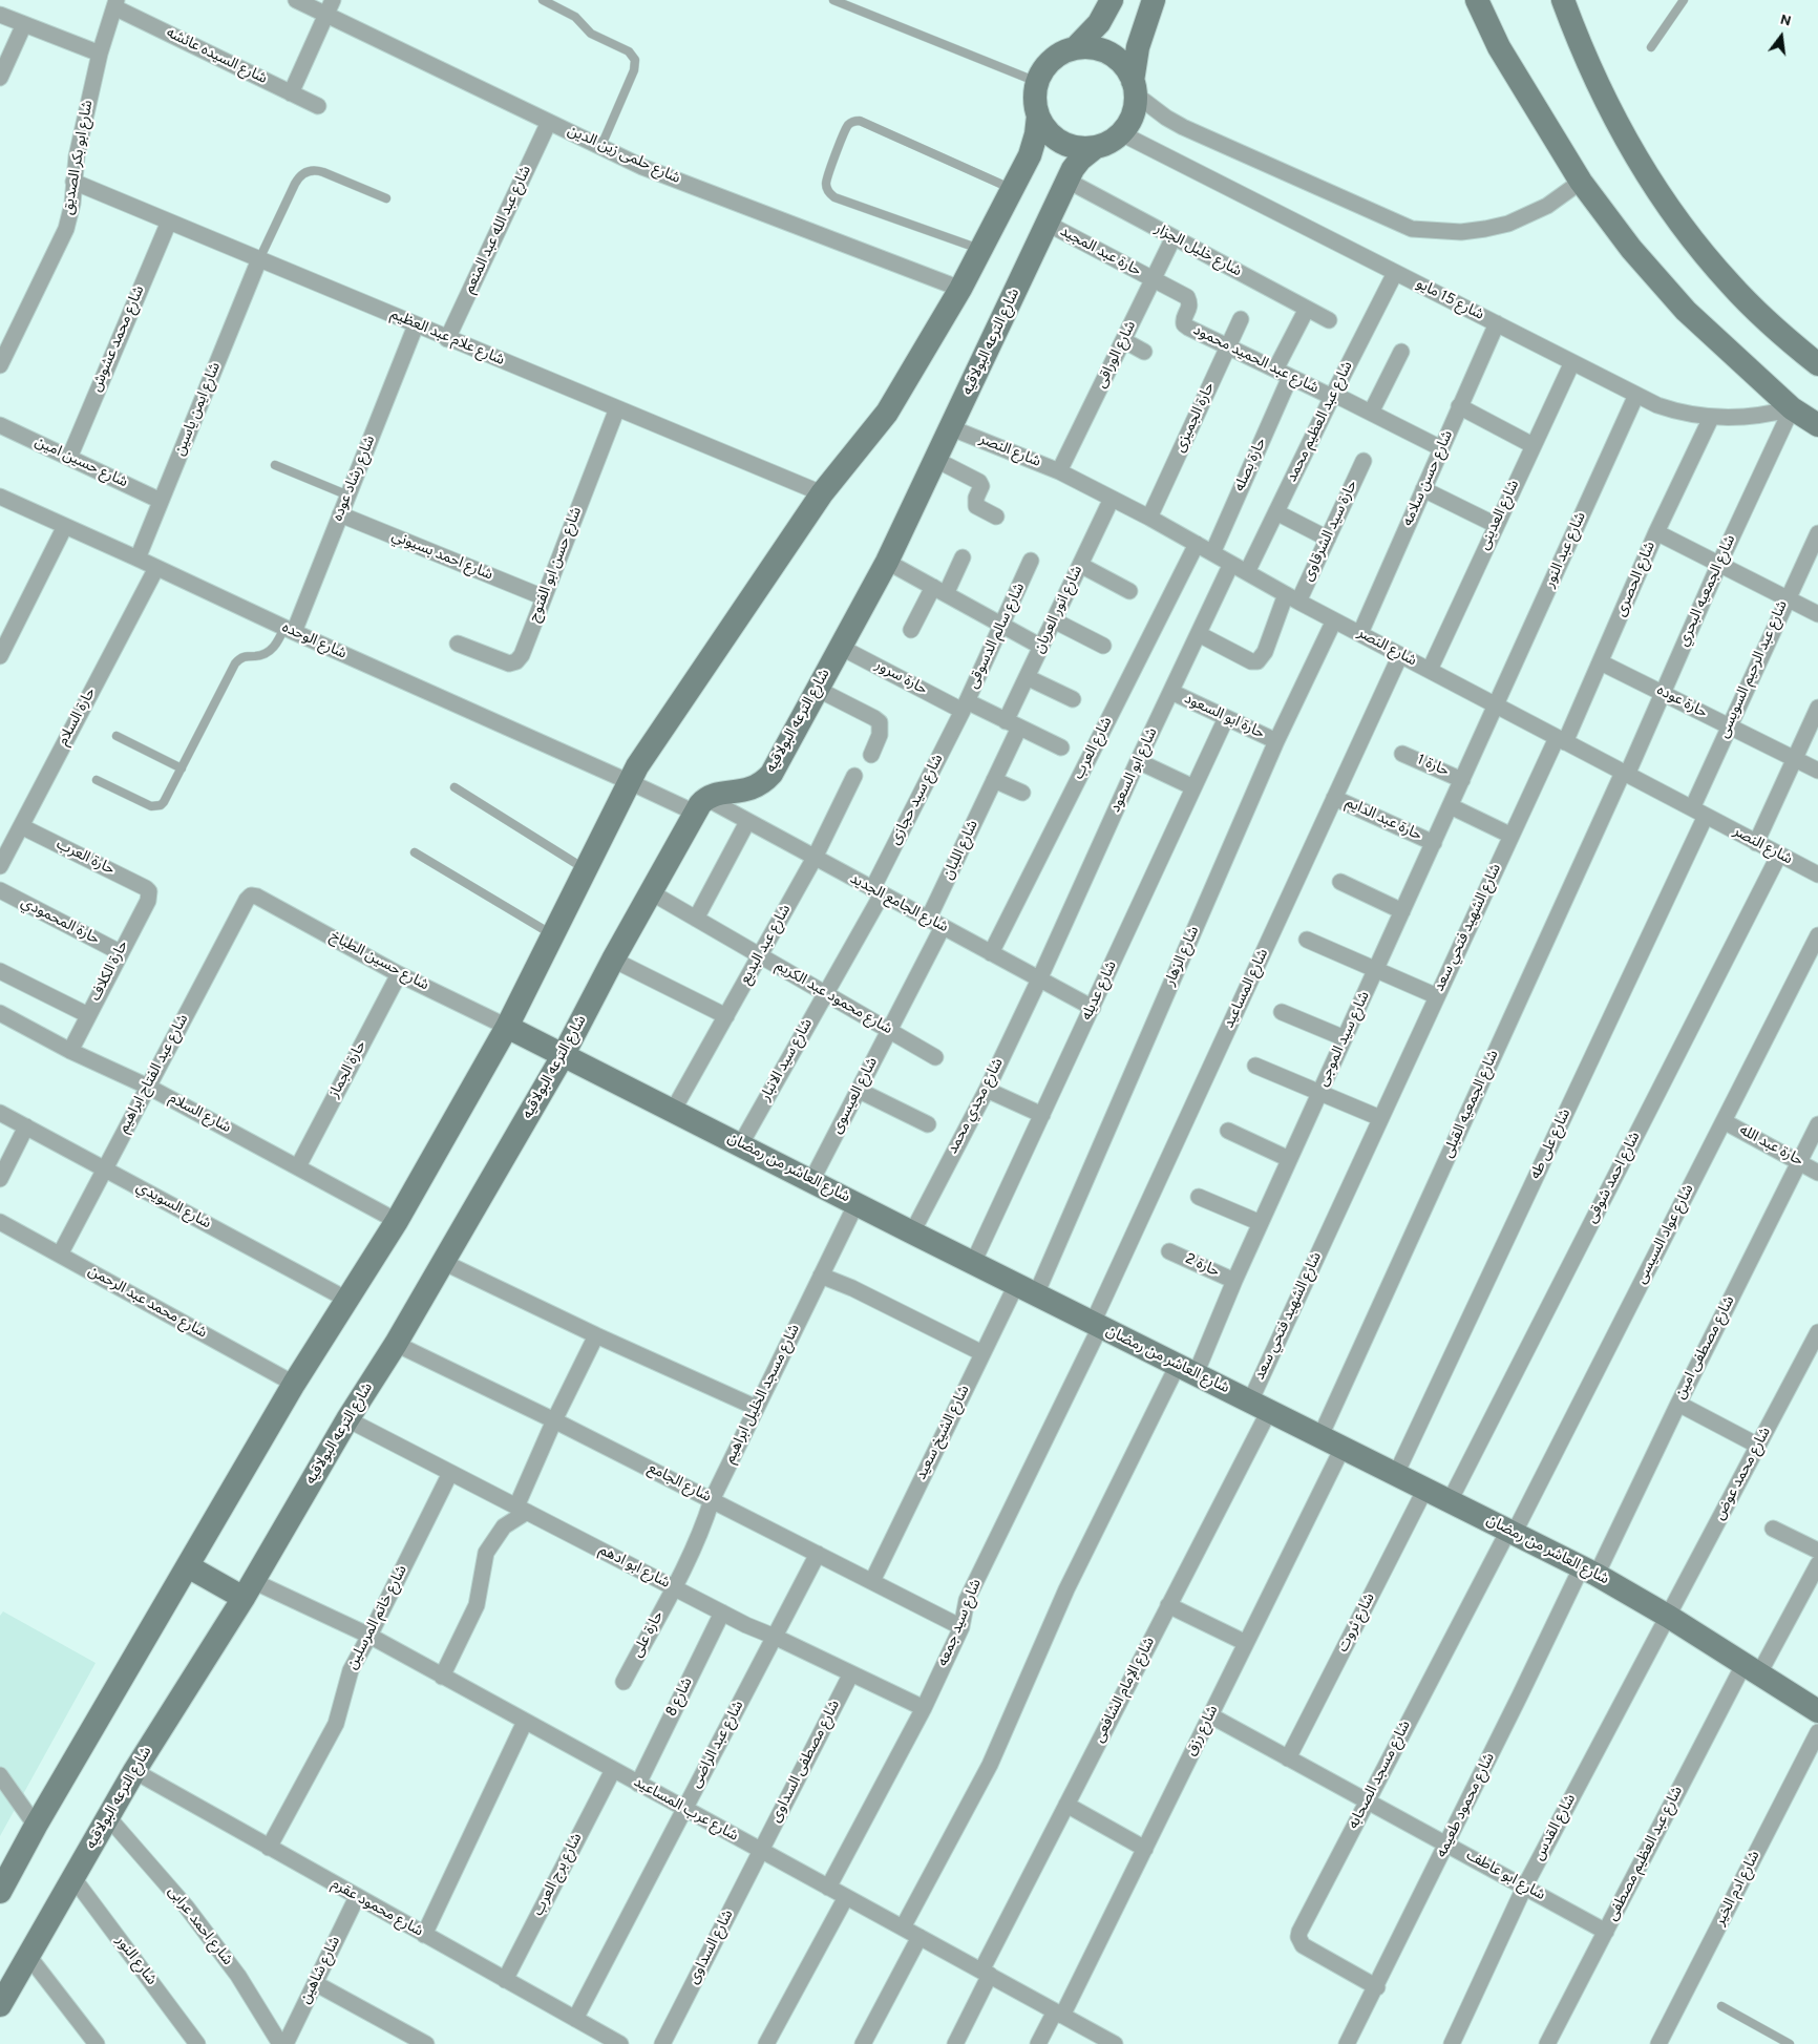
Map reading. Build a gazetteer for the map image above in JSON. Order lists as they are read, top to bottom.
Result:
{
  "streets": {
    "street": [
      "شارع السيده عائشه",
      "شارع حلمى زين الدين",
      "شارع ابو بكر الصديق",
      "شارع عبد الله عبد المنعم",
      "شارع خليل الجزار",
      "حارة عبد المجيد",
      "شارع 15 مايو",
      "شارع علام عبد العظيم",
      "شارع محمد عشوش",
      "شارع الترعه البولاقيه",
      "شارع الوراقى",
      "شارع عبد الحميد محمود",
      "شارع ايمن ياسين",
      "حارة الجميزى",
      "شارع عبد العظيم محمد",
      "شارع النصر",
      "شارع حسين امين",
      "حارة بصله",
      "شارع رشاد عوده",
      "شارع حسن سلامه",
      "شارع العدينى",
      "حارة سيد الشرقاوى",
      "شارع عبد النور",
      "شارع احمد بسيوني",
      "شارع حسن ابو الفتوح",
      "شارع الحصرى",
      "شارع الجمعيه البحري",
      "شارع انور العريان",
      "شارع سالم الدسوقى",
      "شارع الوحده",
      "شارع عبد الرحيم السويسى",
      "حارة سرور",
      "حارة عوده",
      "حارة السلام",
      "حارة ابو السعود",
      "شارع العرب",
      "حارة 1",
      "شارع ابو السعود",
      "شارع سيد حجازى",
      "حارة عبد الدايم",
      "شارع اللبان",
      "حارة العرب",
      "شارع الجامع الجديد",
      "حارة المحمودي",
      "شارع الشهيد فتحي سعد",
      "شارع عبد البديع",
      "شارع الزهار",
      "شارع حسين الطباخ",
      "حارة الكلاف",
      "شارع المساعيد",
      "شارع عديله",
      "شارع محمود عبد الكريم",
      "شارع سيد الموجى",
      "شارع سيد الانبار",
      "حارة الجماز",
      "شارع عبد الفتاح ابراهيم",
      "شارع العيسوى",
      "شارع الجمعيه القبلى",
      "شارع مجدي محمد",
      "شارع السلام",
      "شارع على طه",
      "حارة عبد الله",
      "شارع العاشر من رمضان",
      "شارع احمد شوقى",
      "شارع السويدي",
      "شارع عواد السيسى",
      "حارة 2",
      "شارع محمد عبد الرحمن",
      "شارع مصطفى امين",
      "شارع مسجد الخليل ابراهيم",
      "شارع الشيخ سعيد",
      "شارع محمد عوض",
      "شارع الجامع",
      "شارع ابو ادهم",
      "شارع خاتم المرسلين",
      "شارع سيد جمعه",
      "شارع ثروت",
      "حارة على",
      "شارع الإمام الشافعى",
      "شارع 8",
      "شارع رزق",
      "شارع عبد الراضى",
      "شارع مصطفى السداوى",
      "شارع مسجد الصحابه",
      "شارع محمود طعيمه",
      "شارع عرب المساعيد",
      "شارع القدس",
      "شارع عبد العظيم مصطفى",
      "شارع برج العرب",
      "شارع ابو عاطف",
      "شارع ادم الخير",
      "شارع محمود عقرم",
      "شارع احمد عرابى",
      "شارع السداوى",
      "شارع النور",
      "شارع شاهين"
    ]
  },
  "crossings": [
    ["شارع السيده عائشه", "شارع ابو بكر الصديق"],
    ["شارع حلمى زين الدين", "شارع عبد الله عبد المنعم"],
    ["شارع ابو بكر الصديق", "شارع علام عبد العظيم"],
    ["شارع عبد الله عبد المنعم", "شارع علام عبد العظيم"],
    ["شارع خليل الجزار", "شارع الترعه البولاقيه"],
    ["شارع خليل الجزار", "شارع الوراقى"],
    ["شارع خليل الجزار", "حارة بصله"],
    ["حارة عبد المجيد", "شارع الترعه البولاقيه"],
    ["حارة عبد المجيد", "شارع الوراقى"],
    ["حارة عبد المجيد", "شارع عبد الحميد محمود"],
    ["شارع 15 مايو", "شارع الترعه البولاقيه"],
    ["شارع 15 مايو", "شارع عبد العظيم محمد"],
    ["شارع 15 مايو", "شارع حسن سلامه"],
    ["شارع 15 مايو", "شارع العدينى"],
    ["شارع 15 مايو", "شارع عبد النور"],
    ["شارع 15 مايو", "شارع الحصرى"],
    ["شارع 15 مايو", "شارع الجمعيه البحري"],
    ["شارع علام عبد العظيم", "شارع محمد عشوش"],
    ["شارع علام عبد العظيم", "شارع ايمن ياسين"],
    ["شارع علام عبد العظيم", "شارع رشاد عوده"],
    ["شارع علام عبد العظيم", "شارع حسن ابو الفتوح"],
    ["شارع محمد عشوش", "شارع حسين امين"],
    ["شارع الترعه البولاقيه", "شارع النصر"],
    ["شارع الترعه البولاقيه", "شارع الوحده"],
    ["شارع الترعه البولاقيه", "حارة سرور"],
    ["شارع الترعه البولاقيه", "شارع الجامع الجديد"],
    ["شارع الترعه البولاقيه", "شارع محمود عبد الكريم"],
    ["شارع الترعه البولاقيه", "شارع العاشر من رمضان"],
    ["شارع الترعه البولاقيه", "شارع الجامع"],
    ["شارع الترعه البولاقيه", "شارع ابو ادهم"],
    ["شارع الترعه البولاقيه", "شارع عرب المساعيد"],
    ["شارع الترعه البولاقيه", "شارع محمود عقرم"],
    ["شارع الترعه البولاقيه", "شارع احمد عرابى"],
    ["شارع الترعه البولاقيه", "شارع النور"],
    ["شارع الوراقى", "شارع عبد الحميد محمود"],
    ["شارع الوراقى", "شارع النصر"],
    ["شارع عبد الحميد محمود", "حارة الجميزى"],
    ["شارع عبد الحميد محمود", "شارع عبد العظيم محمد"],
    ["شارع عبد الحميد محمود", "حارة بصله"],
    ["شارع عبد الحميد محمود", "شارع حسن سلامه"],
    ["شارع ايمن ياسين", "شارع حسين امين"],
    ["شارع ايمن ياسين", "شارع الوحده"],
    ["حارة الجميزى", "شارع النصر"],
    ["شارع عبد العظيم محمد", "شارع النصر"],
    ["شارع النصر", "حارة بصله"],
    ["شارع النصر", "شارع حسن سلامه"],
    ["شارع النصر", "شارع العدينى"],
    ["شارع النصر", "حارة سيد الشرقاوى"],
    ["شارع النصر", "شارع عبد النور"],
    ["شارع النصر", "شارع الحصرى"],
    ["شارع النصر", "شارع الجمعيه البحري"],
    ["شارع النصر", "شارع انور العريان"],
    ["شارع النصر", "شارع عبد الرحيم السويسى"],
    ["شارع النصر", "شارع العرب"],
    ["شارع النصر", "شارع ابو السعود"],
    ["شارع النصر", "شارع الشهيد فتحي سعد"],
    ["شارع النصر", "شارع الزهار"],
    ["شارع النصر", "شارع المساعيد"],
    ["شارع النصر", "شارع سيد الموجى"],
    ["شارع النصر", "شارع الجمعيه القبلى"],
    ["شارع النصر", "شارع على طه"],
    ["شارع النصر", "شارع احمد شوقى"],
    ["شارع رشاد عوده", "شارع احمد بسيوني"],
    ["شارع رشاد عوده", "شارع الوحده"],
    ["حارة سيد الشرقاوى", "شارع ابو السعود"],
    ["شارع عبد النور", "شارع سيد الموجى"],
    ["شارع احمد بسيوني", "شارع حسن ابو الفتوح"],
    ["شارع الحصرى", "حارة عوده"],
    ["شارع الحصرى", "شارع الشهيد فتحي سعد"],
    ["شارع الجمعيه البحري", "حارة عوده"],
    ["شارع الجمعيه البحري", "شارع الجمعيه القبلى"],
    ["شارع انور العريان", "حارة سرور"],
    ["شارع انور العريان", "شارع اللبان"],
    ["شارع سالم الدسوقى", "حارة سرور"],
    ["شارع سالم الدسوقى", "شارع سيد حجازى"],
    ["شارع الوحده", "حارة السلام"],
    ["شارع الوحده", "شارع الجامع الجديد"],
    ["شارع عبد الرحيم السويسى", "حارة عوده"],
    ["شارع عبد الرحيم السويسى", "شارع على طه"],
    ["حارة سرور", "شارع سيد حجازى"],
    ["حارة سرور", "شارع اللبان"],
    ["حارة السلام", "حارة العرب"],
    ["حارة ابو السعود", "شارع ابو السعود"],
    ["حارة ابو السعود", "شارع الزهار"],
    ["حارة ابو السعود", "شارع عديله"],
    ["شارع العرب", "شارع الجامع الجديد"],
    ["حارة 1", "شارع سيد الموجى"],
    ["شارع ابو السعود", "شارع الجامع الجديد"],
    ["شارع ابو السعود", "شارع مجدي محمد"],
    ["شارع سيد حجازى", "شارع الجامع الجديد"],
    ["شارع سيد حجازى", "شارع سيد الانبار"],
    ["حارة عبد الدايم", "شارع المساعيد"],
    ["حارة عبد الدايم", "شارع سيد الموجى"],
    ["شارع اللبان", "شارع الجامع الجديد"],
    ["شارع اللبان", "شارع العيسوى"],
    ["حارة العرب", "حارة الكلاف"],
    ["شارع الجامع الجديد", "شارع عبد البديع"],
    ["شارع الجامع الجديد", "شارع عديله"],
    ["شارع الجامع الجديد", "شارع سيد الانبار"],
    ["شارع الجامع الجديد", "شارع العيسوى"],
    ["شارع الجامع الجديد", "شارع مجدي محمد"],
    ["حارة المحمودي", "حارة الكلاف"],
    ["شارع الشهيد فتحي سعد", "شارع العاشر من رمضان"],
    ["شارع الشهيد فتحي سعد", "شارع الإمام الشافعى"],
    ["شارع عبد البديع", "شارع محمود عبد الكريم"],
    ["شارع عبد البديع", "شارع العاشر من رمضان"],
    ["شارع الزهار", "شارع العاشر من رمضان"],
    ["شارع الزهار", "شارع الشيخ سعيد"],
    ["شارع حسين الطباخ", "حارة الجماز"],
    ["شارع حسين الطباخ", "شارع عبد الفتاح ابراهيم"],
    ["شارع حسين الطباخ", "شارع العاشر من رمضان"],
    ["حارة الكلاف", "شارع السلام"],
    ["شارع المساعيد", "شارع العاشر من رمضان"],
    ["شارع المساعيد", "شارع سيد جمعه"],
    ["شارع عديله", "شارع العاشر من رمضان"],
    ["شارع محمود عبد الكريم", "شارع سيد الانبار"],
    ["شارع محمود عبد الكريم", "شارع العيسوى"],
    ["شارع سيد الموجى", "شارع العاشر من رمضان"],
    ["شارع سيد الموجى", "حارة 2"],
    ["شارع سيد الموجى", "شارع عرب المساعيد"],
    ["شارع سيد الانبار", "شارع العاشر من رمضان"],
    ["حارة الجماز", "شارع السلام"],
    ["شارع عبد الفتاح ابراهيم", "شارع السلام"],
    ["شارع عبد الفتاح ابراهيم", "شارع السويدي"],
    ["شارع عبد الفتاح ابراهيم", "شارع محمد عبد الرحمن"],
    ["شارع العيسوى", "شارع العاشر من رمضان"],
    ["شارع الجمعيه القبلى", "شارع العاشر من رمضان"],
    ["شارع مجدي محمد", "شارع العاشر من رمضان"],
    ["شارع على طه", "شارع العاشر من رمضان"],
    ["حارة عبد الله", "شارع عواد السيسى"],
    ["حارة عبد الله", "شارع مصطفى امين"],
    ["شارع العاشر من رمضان", "شارع احمد شوقى"],
    ["شارع العاشر من رمضان", "شارع عواد السيسى"],
    ["شارع العاشر من رمضان", "شارع مصطفى امين"],
    ["شارع العاشر من رمضان", "شارع مسجد الخليل ابراهيم"],
    ["شارع العاشر من رمضان", "شارع الشيخ سعيد"],
    ["شارع العاشر من رمضان", "شارع محمد عوض"],
    ["شارع العاشر من رمضان", "شارع سيد جمعه"],
    ["شارع العاشر من رمضان", "شارع ثروت"],
    ["شارع العاشر من رمضان", "شارع الإمام الشافعى"],
    ["شارع العاشر من رمضان", "شارع رزق"],
    ["شارع العاشر من رمضان", "شارع مسجد الصحابه"],
    ["شارع العاشر من رمضان", "شارع محمود طعيمه"],
    ["شارع العاشر من رمضان", "شارع القدس"],
    ["شارع العاشر من رمضان", "شارع عبد العظيم مصطفى"],
    ["شارع عواد السيسى", "شارع مسجد الصحابه"],
    ["شارع مصطفى امين", "شارع محمود طعيمه"],
    ["شارع مسجد الخليل ابراهيم", "شارع الجامع"],
    ["شارع مسجد الخليل ابراهيم", "شارع ابو ادهم"],
    ["شارع مسجد الخليل ابراهيم", "حارة على"],
    ["شارع الشيخ سعيد", "شارع الجامع"],
    ["شارع محمد عوض", "شارع القدس"],
    ["شارع الجامع", "شارع سيد جمعه"],
    ["شارع الجامع", "شارع عبد الراضى"],
    ["شارع ابو ادهم", "شارع خاتم المرسلين"],
    ["شارع ابو ادهم", "شارع سيد جمعه"],
    ["شارع ابو ادهم", "حارة على"],
    ["شارع ابو ادهم", "شارع 8"],
    ["شارع ابو ادهم", "شارع عبد الراضى"],
    ["شارع ابو ادهم", "شارع مصطفى السداوى"],
    ["شارع خاتم المرسلين", "شارع عرب المساعيد"],
    ["شارع خاتم المرسلين", "شارع محمود عقرم"],
    ["شارع سيد جمعه", "شارع عرب المساعيد"],
    ["شارع ثروت", "شارع ابو عاطف"],
    ["شارع الإمام الشافعى", "شارع عرب المساعيد"],
    ["شارع 8", "شارع عرب المساعيد"],
    ["شارع رزق", "شارع عرب المساعيد"],
    ["شارع رزق", "شارع ابو عاطف"],
    ["شارع عبد الراضى", "شارع عرب المساعيد"],
    ["شارع عبد الراضى", "شارع محمود عقرم"],
    ["شارع مصطفى السداوى", "شارع عرب المساعيد"],
    ["شارع مصطفى السداوى", "شارع السداوى"],
    ["شارع مسجد الصحابه", "شارع محمود طعيمه"],
    ["شارع مسجد الصحابه", "شارع ابو عاطف"],
    ["شارع محمود طعيمه", "شارع ابو عاطف"],
    ["شارع عرب المساعيد", "شارع برج العرب"],
    ["شارع عرب المساعيد", "شارع السداوى"],
    ["شارع القدس", "شارع ابو عاطف"],
    ["شارع عبد العظيم مصطفى", "شارع ابو عاطف"],
    ["شارع برج العرب", "شارع محمود عقرم"],
    ["شارع محمود عقرم", "شارع شاهين"]
  ],
  "north": "top"
}
